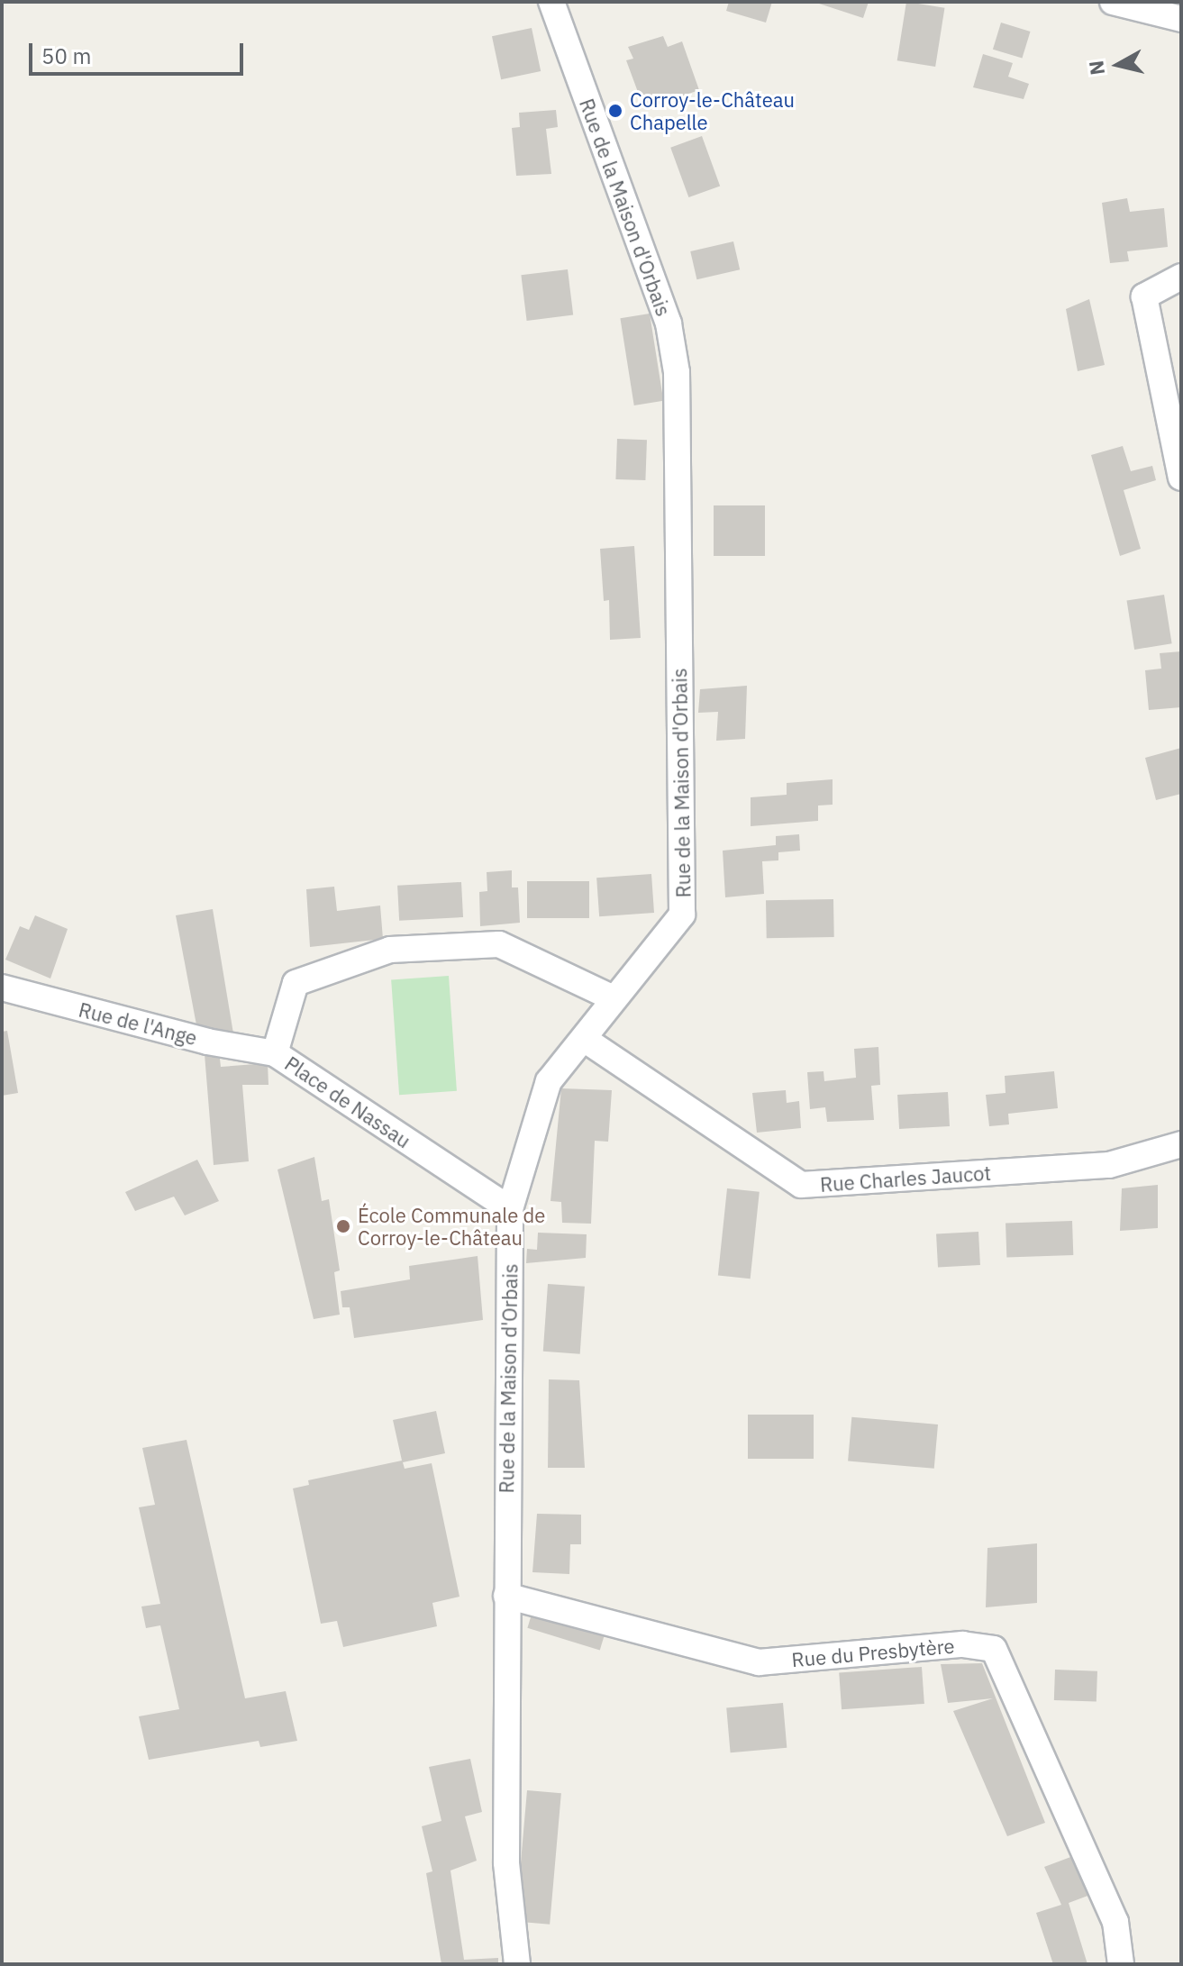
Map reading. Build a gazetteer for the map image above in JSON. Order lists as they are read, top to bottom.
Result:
{
  "streets": {
    "street": [
      "Rue de la Maison d'Orbais",
      "Rue de l'Ange",
      "Place de Nassau",
      "Rue Charles Jaucot",
      "Rue du Presbytère"
    ]
  },
  "crossings": [
    ["Rue de la Maison d'Orbais", "Place de Nassau"],
    ["Rue de la Maison d'Orbais", "Rue Charles Jaucot"],
    ["Rue de la Maison d'Orbais", "Rue du Presbytère"],
    ["Rue de l'Ange", "Place de Nassau"]
  ],
  "places": ["Corroy-le-Château Chapelle", "École Communale de Corroy-le-Château"],
  "scale_bar": "50 m",
  "north": "left"
}
